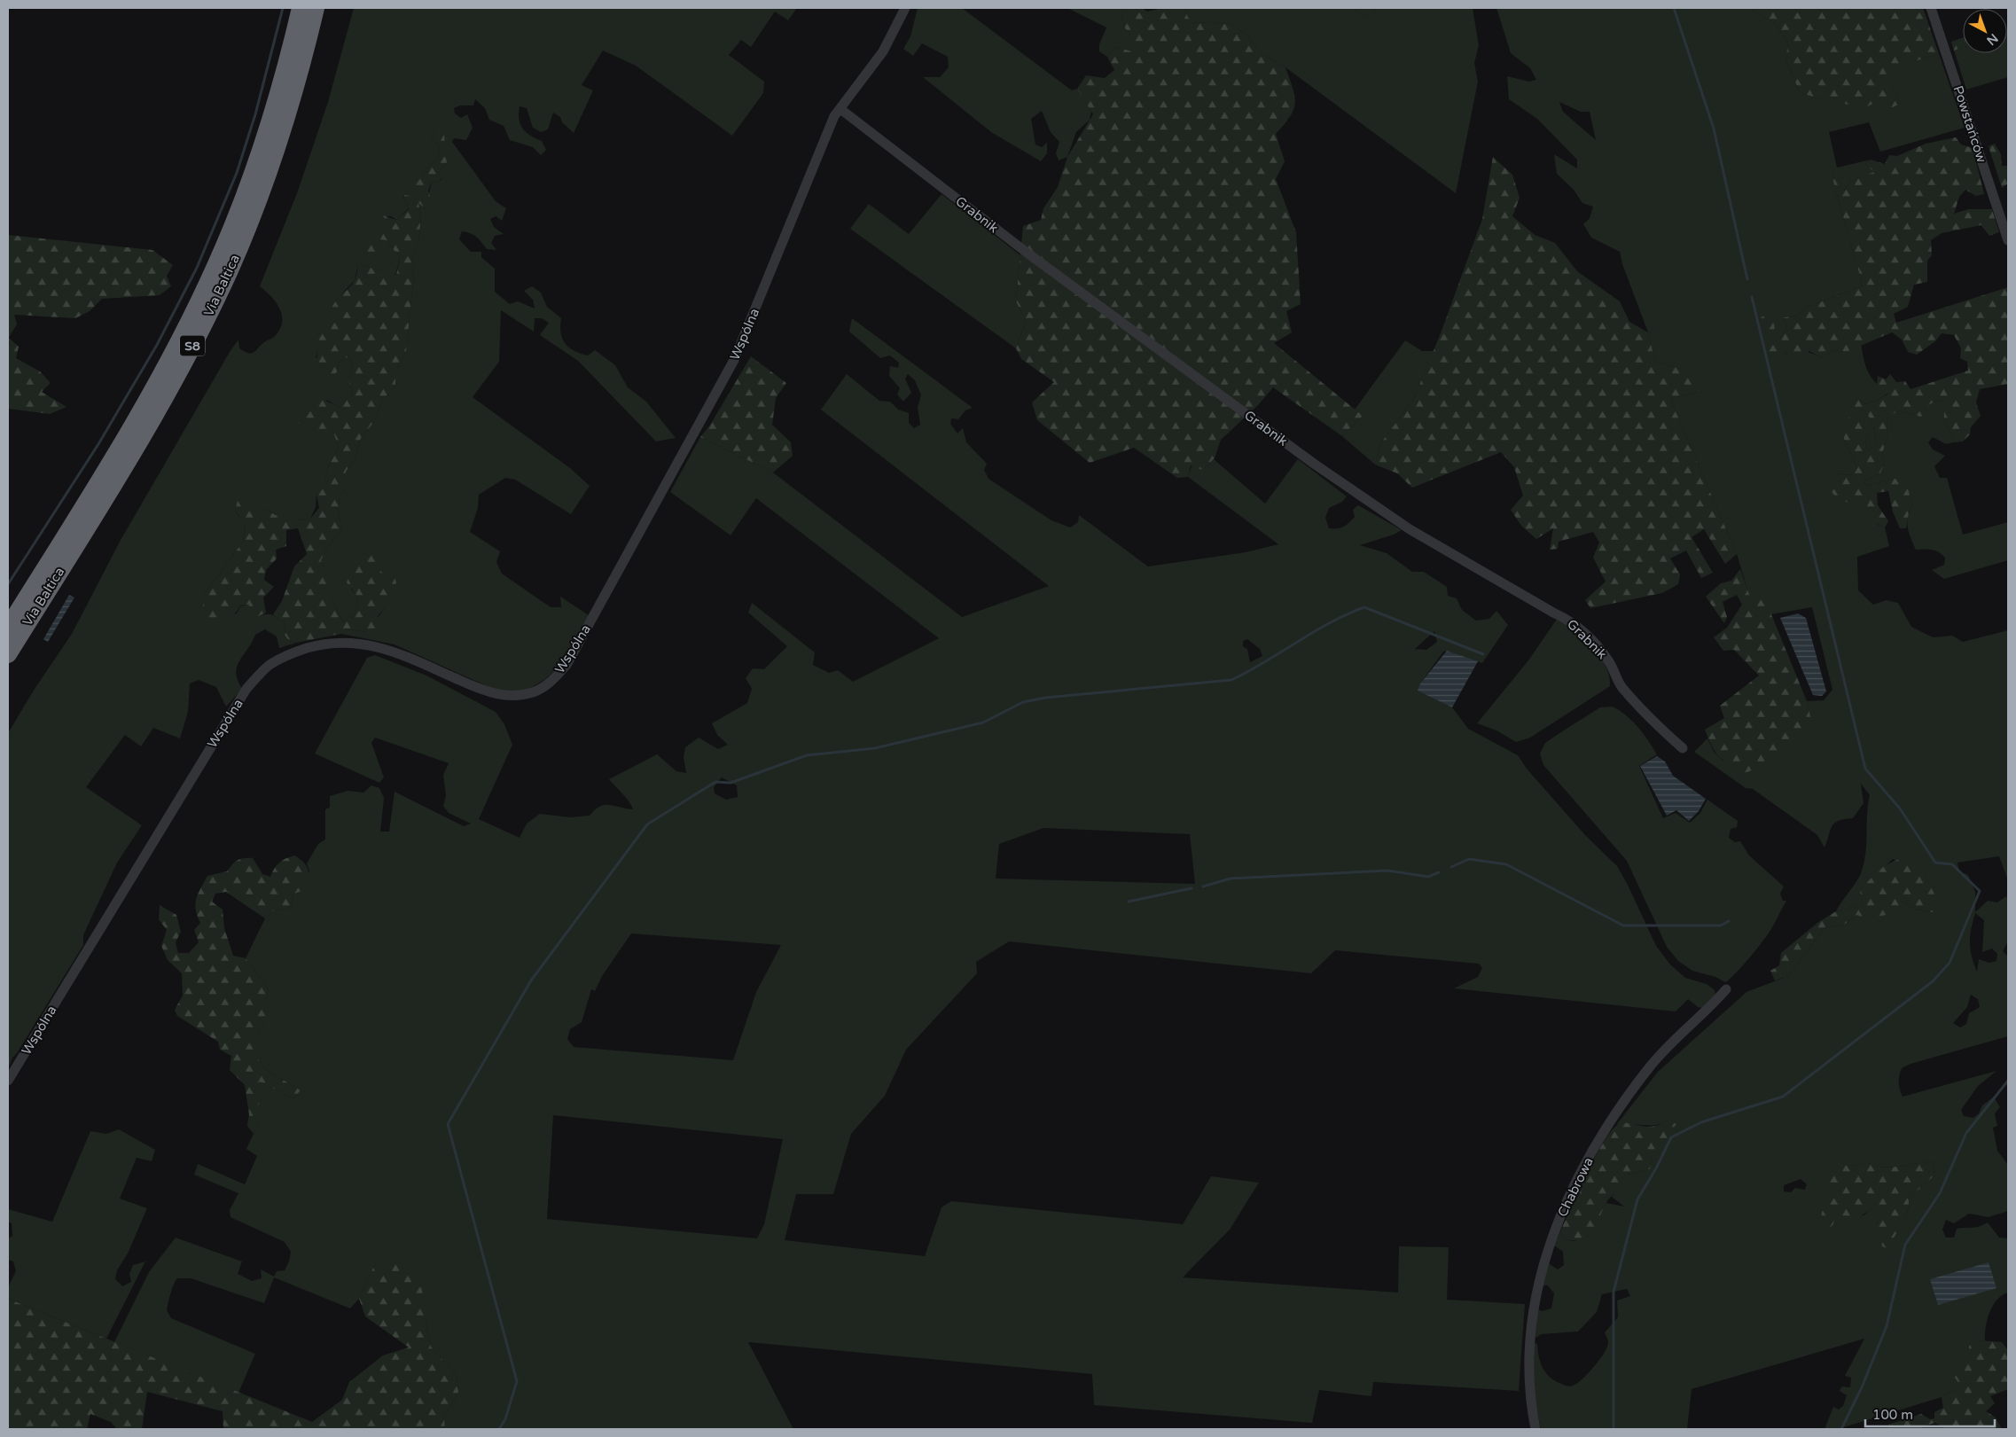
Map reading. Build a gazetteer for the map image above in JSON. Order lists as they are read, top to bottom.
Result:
{
  "streets": {
    "highway": ["Via Baltica", "S8"],
    "street": [
      "Powstańców",
      "Grabnik",
      "Wspólna",
      "Chabrowa"
    ]
  },
  "crossings": [
    ["Grabnik", "Wspólna"]
  ],
  "scale_bar": "100 m",
  "north": "bottom right"
}
